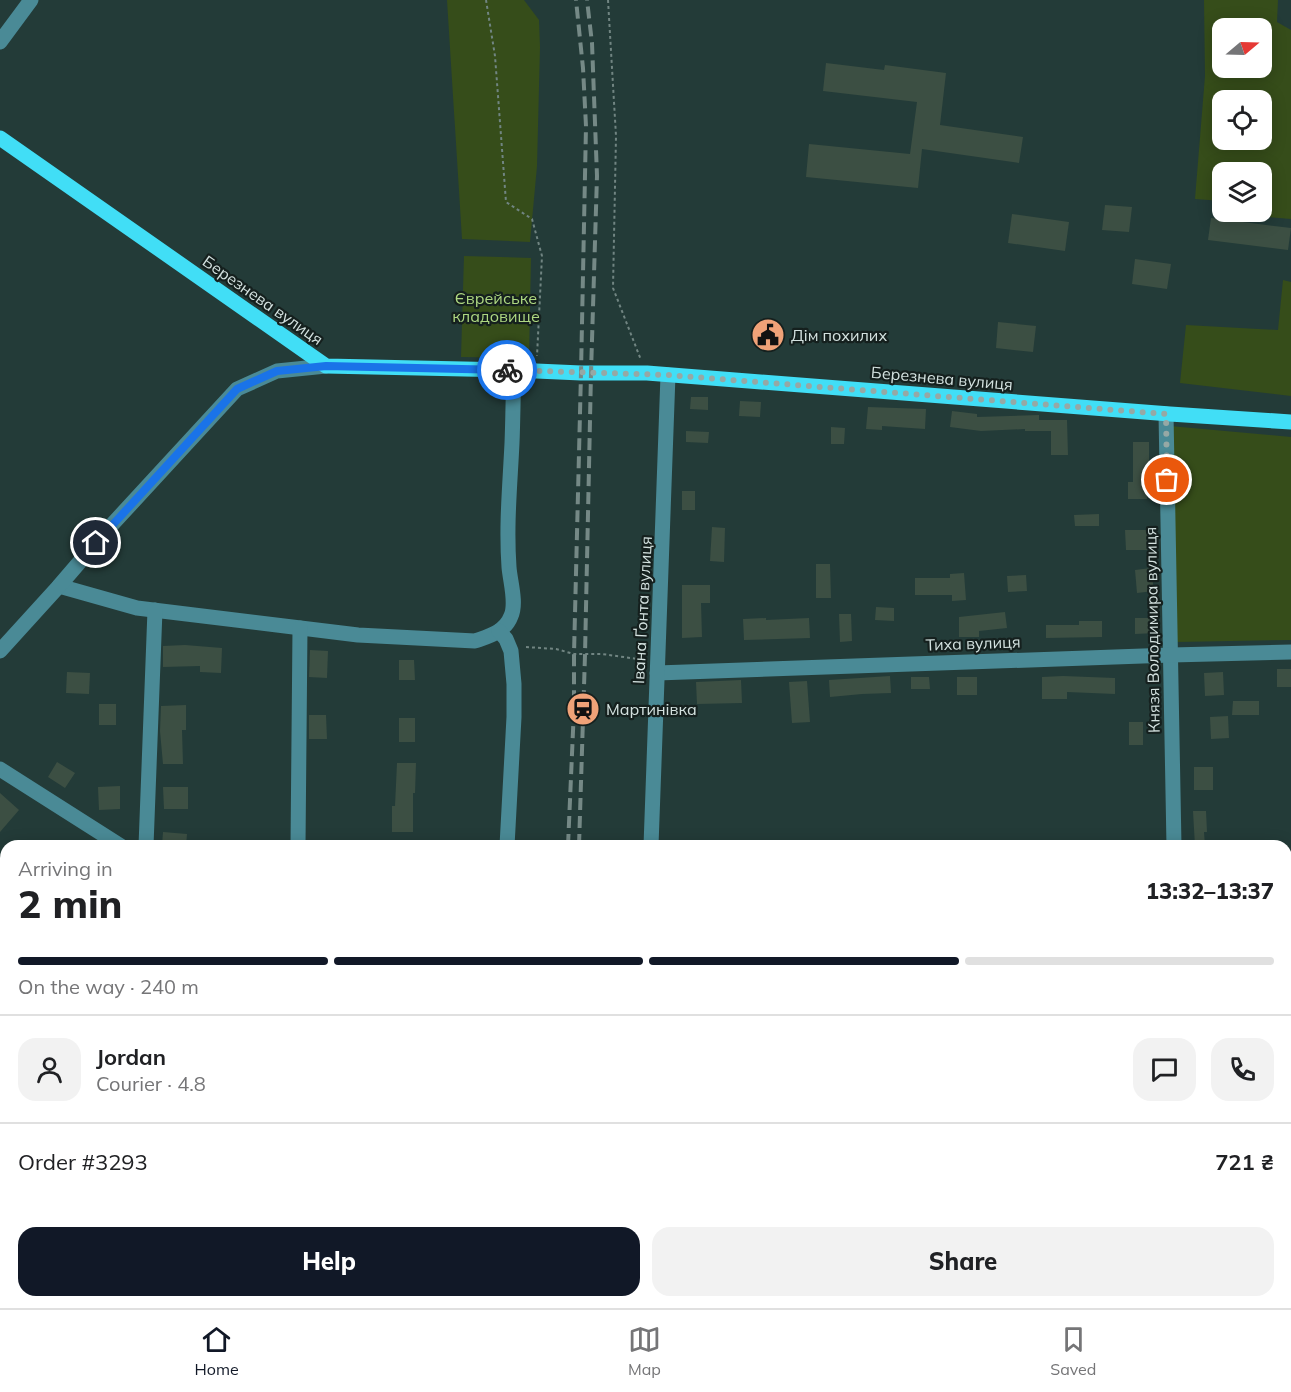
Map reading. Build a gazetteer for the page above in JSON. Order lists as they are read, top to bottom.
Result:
{
  "streets": {
    "main road": ["Березнева вулиця"],
    "street": ["Івана Ґонта вулиця", "Князя Володимира вулиця", "Тиха вулиця"]
  },
  "crossings": [
    ["Березнева вулиця", "Івана Ґонта вулиця"],
    ["Березнева вулиця", "Князя Володимира вулиця"],
    ["Івана Ґонта вулиця", "Тиха вулиця"],
    ["Князя Володимира вулиця", "Тиха вулиця"]
  ],
  "parks": ["Єврейське кладовище"],
  "places": {
    "public building": ["Дiм похилих"],
    "station": ["Мартинівка"]
  },
  "north": "right",
  "page": {
    "heading": ["2 min", "Arriving in", "13:32–13:37"],
    "panel": [
      "Jordan",
      "Courier · 4.8",
      "Order #3293",
      "721 ₴"
    ],
    "bar": "On the way · 240 m",
    "buttons": ["Help", "Share"],
    "tabs": ["Home", "Map", "Saved"]
  }
}
